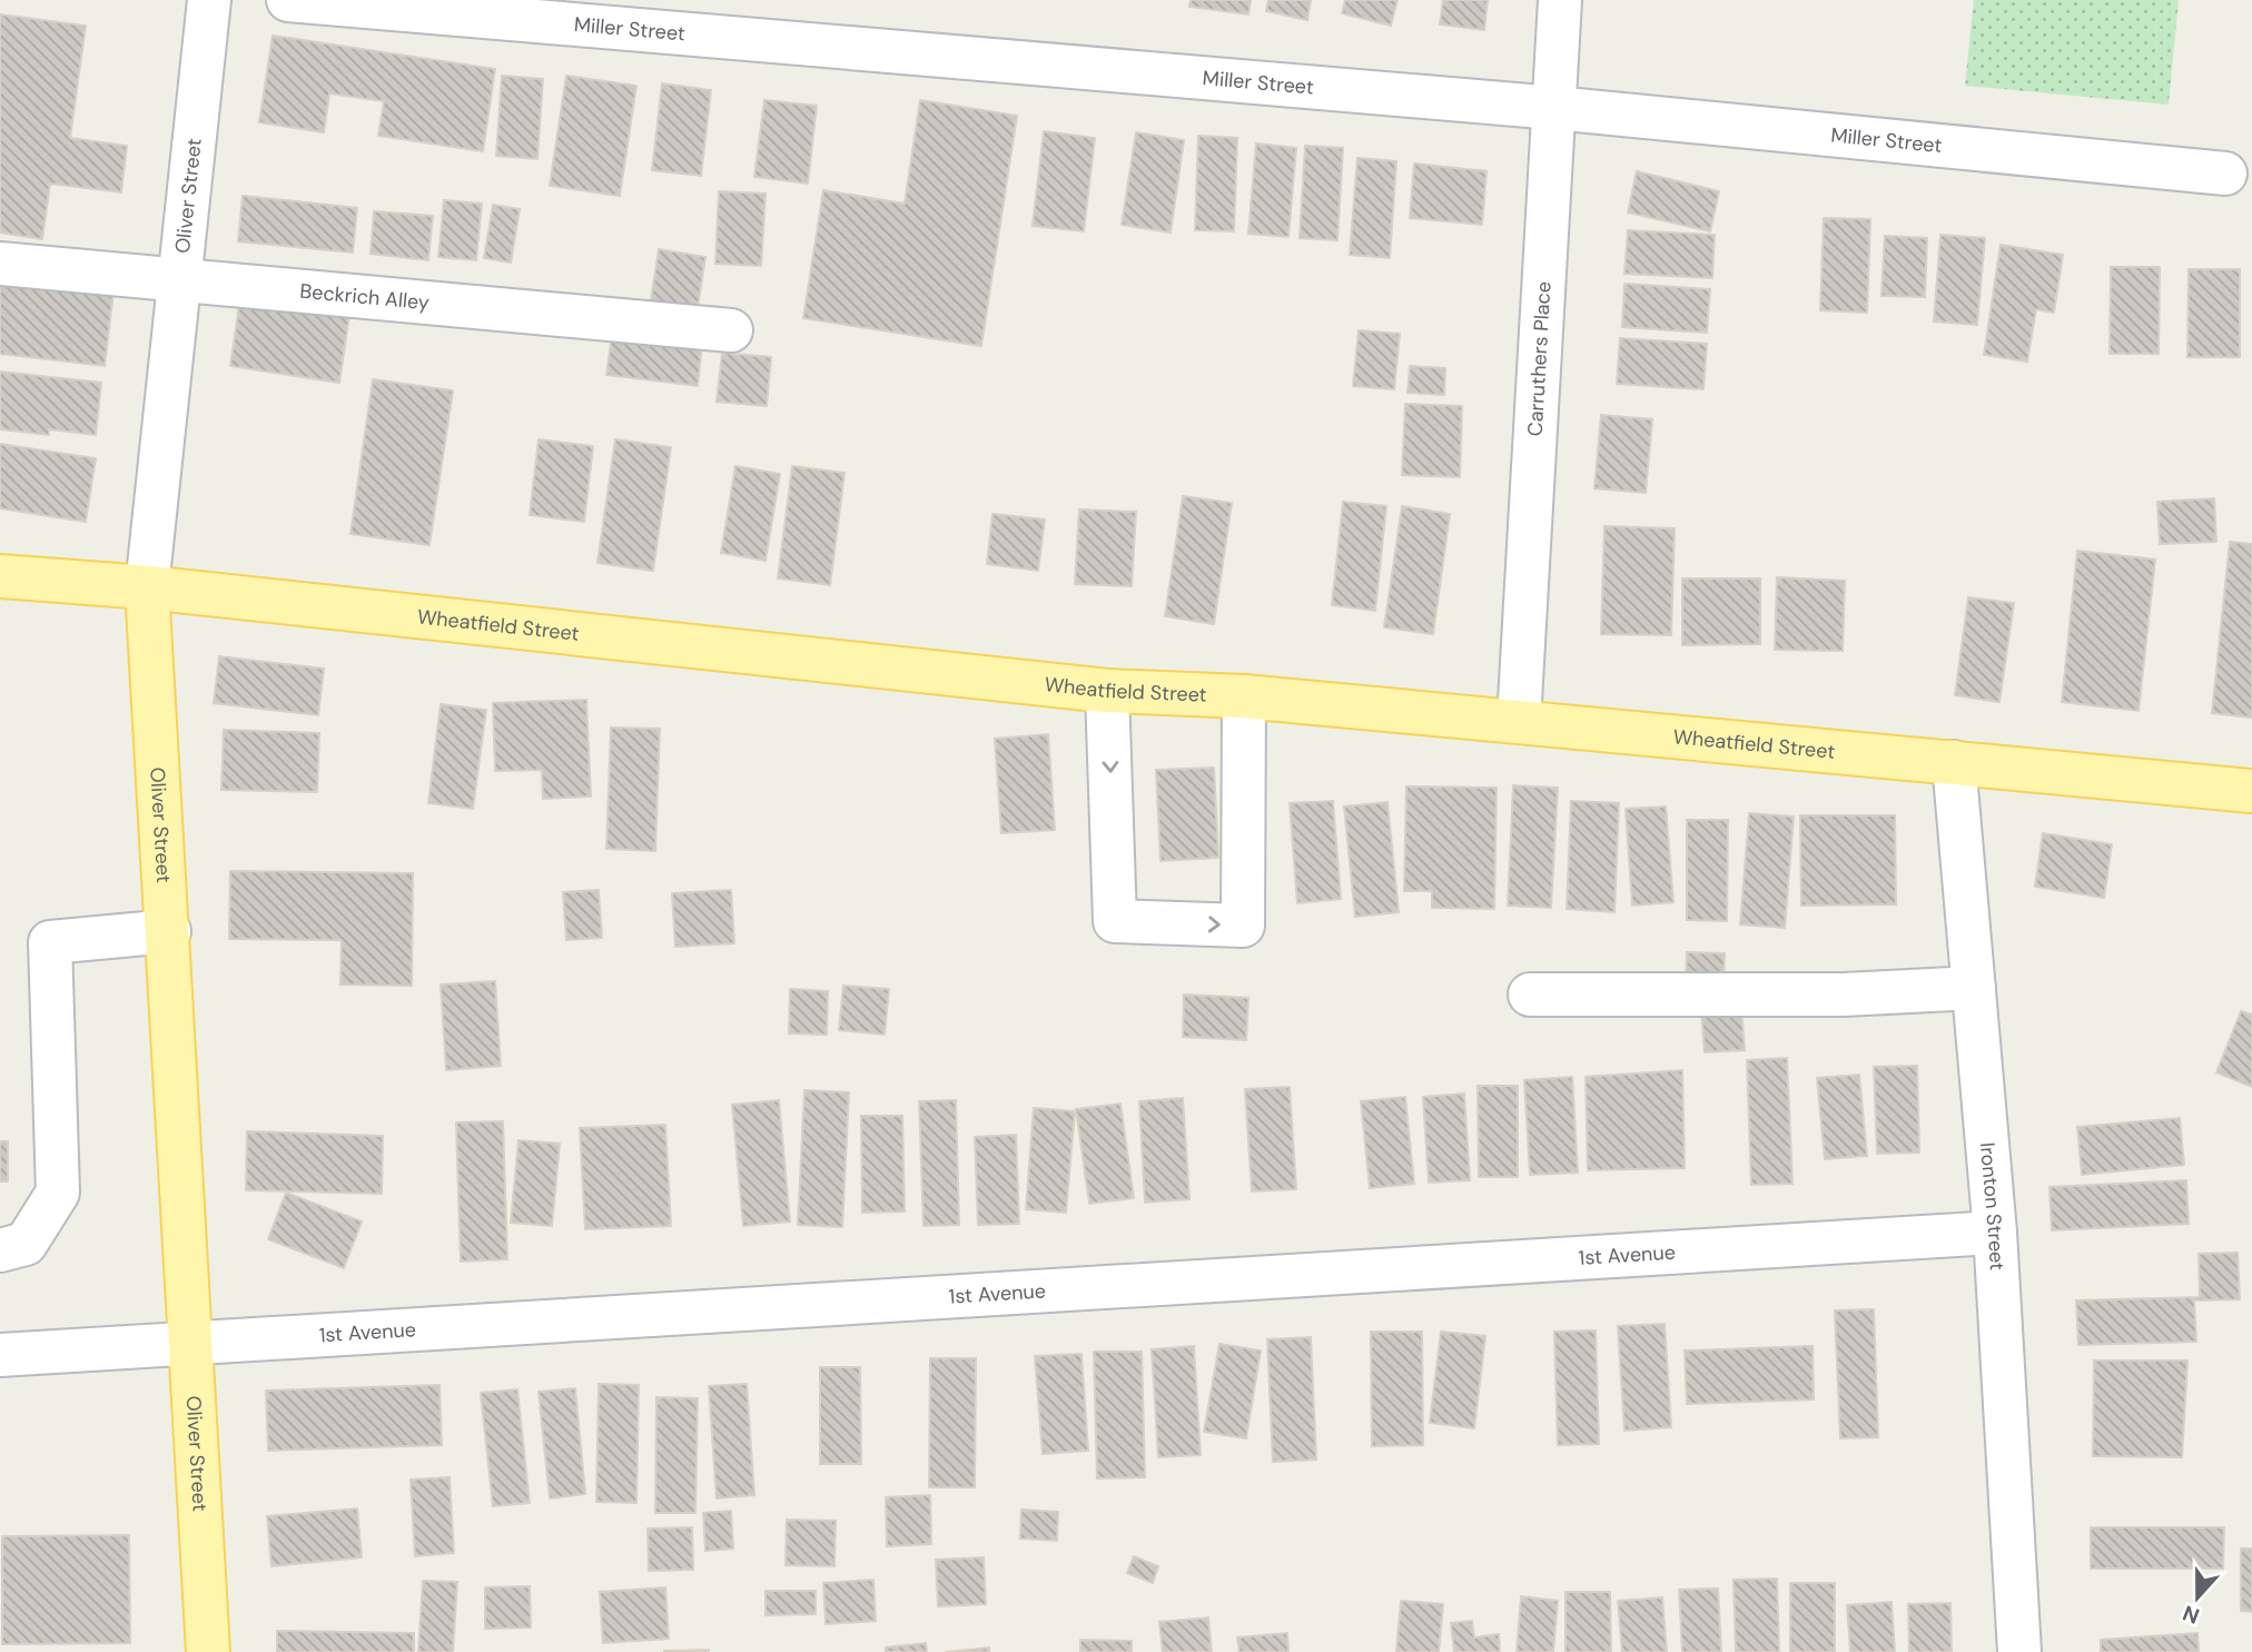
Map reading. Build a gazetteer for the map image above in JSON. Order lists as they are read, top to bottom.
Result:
{
  "streets": {
    "main road": ["Oliver Street", "Wheatfield Street"],
    "street": [
      "Miller Street",
      "Beckrich Alley",
      "Carruthers Place",
      "Ironton Street",
      "1st Avenue"
    ]
  },
  "crossings": [
    ["Miller Street", "Carruthers Place"],
    ["Oliver Street", "Beckrich Alley"],
    ["Oliver Street", "Wheatfield Street"],
    ["Oliver Street", "1st Avenue"],
    ["Carruthers Place", "Wheatfield Street"],
    ["Wheatfield Street", "Ironton Street"],
    ["Ironton Street", "1st Avenue"]
  ],
  "north": "bottom"
}
